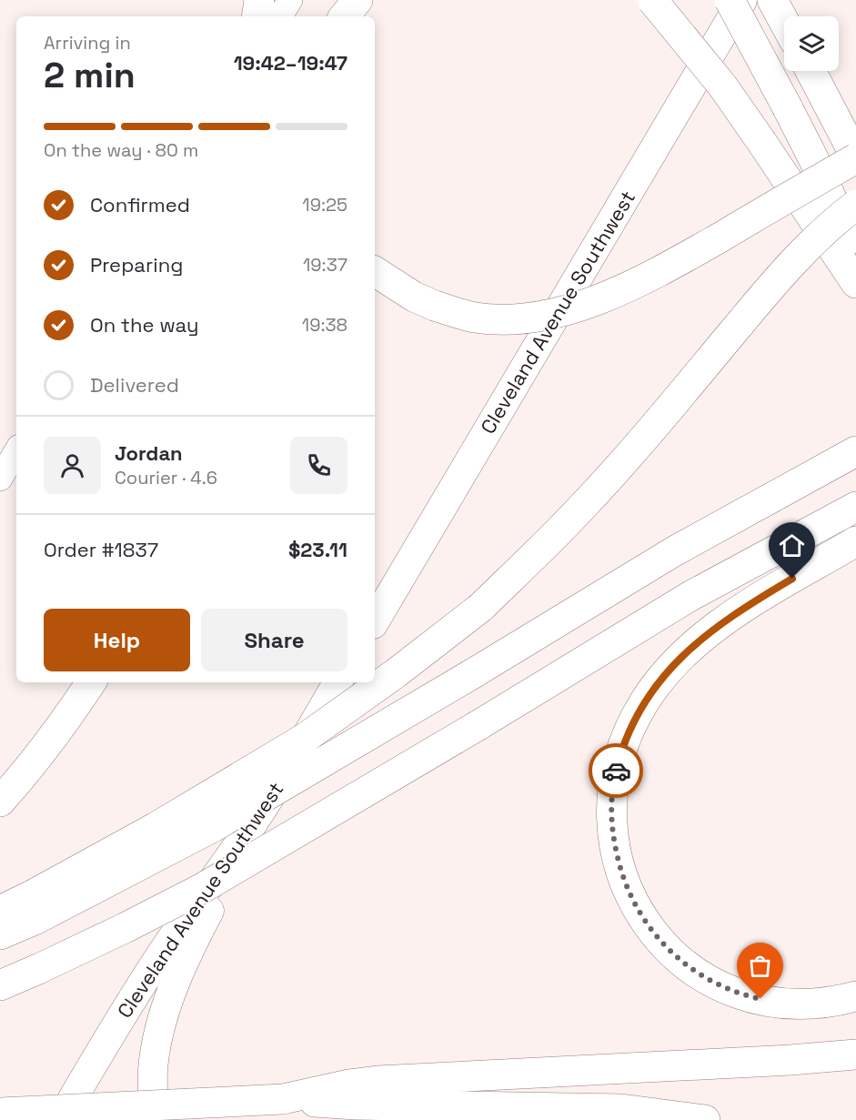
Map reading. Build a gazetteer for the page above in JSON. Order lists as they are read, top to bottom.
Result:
{
  "streets": {
    "main road": ["Cleveland Avenue Southwest"]
  },
  "page": {
    "heading": ["2 min", "Arriving in", "19:42–19:47"],
    "panel": [
      "Jordan",
      "Courier · 4.6",
      "Order #1837",
      "$23.11"
    ],
    "bar": "On the way · 80 m",
    "list": [
      ["Confirmed", "19:25"],
      ["Preparing", "19:37"],
      ["On the way", "19:38"],
      "Delivered"
    ],
    "buttons": ["Help", "Share"]
  }
}
